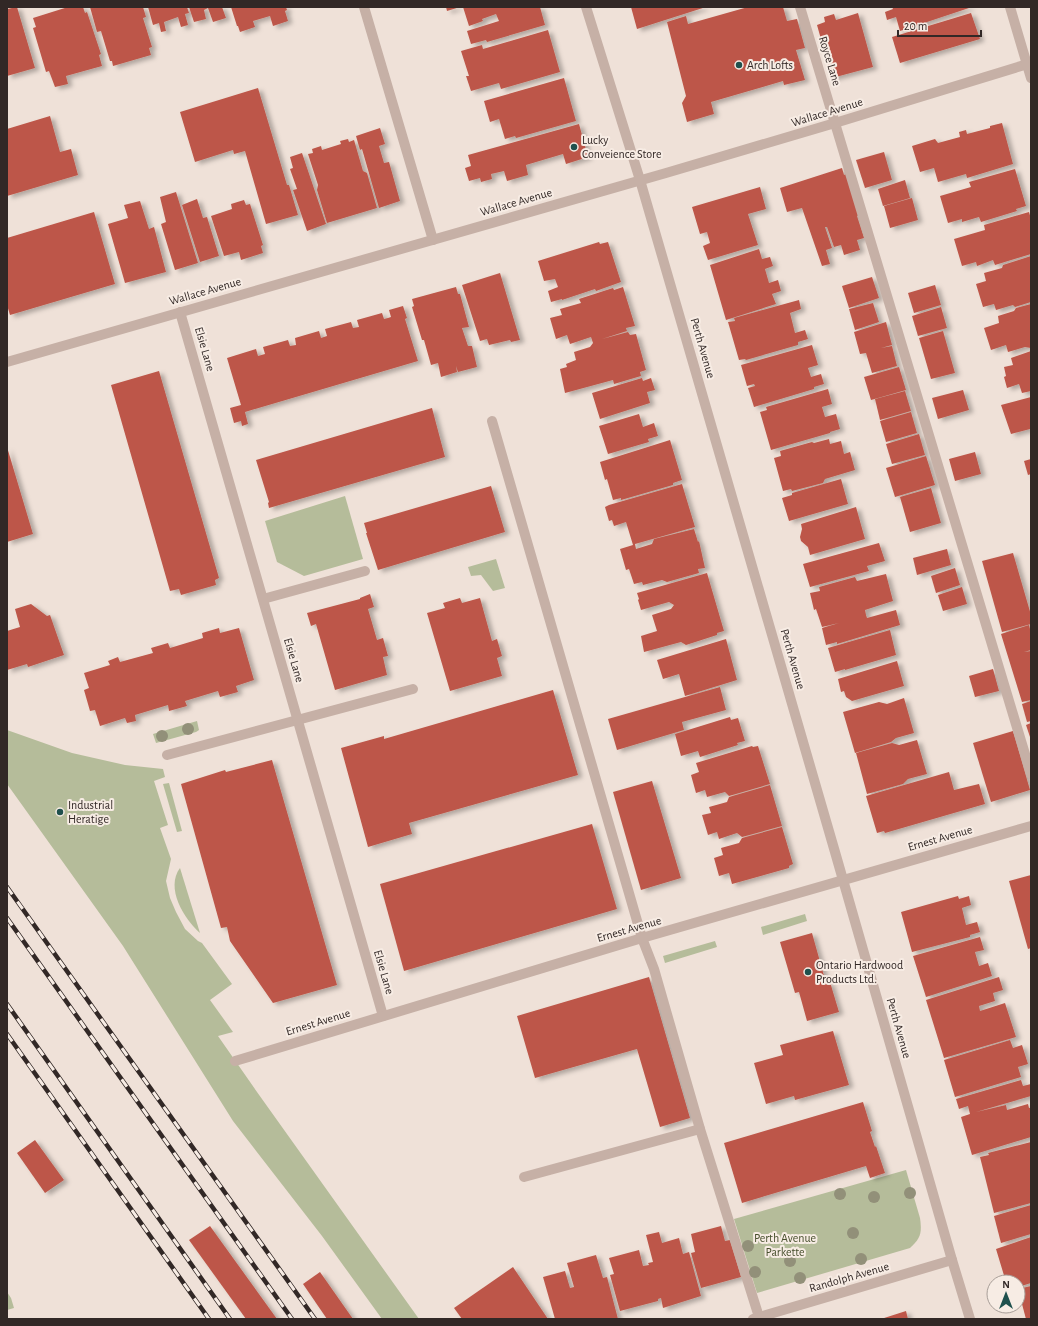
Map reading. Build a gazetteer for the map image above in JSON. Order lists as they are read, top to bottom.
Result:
{
  "streets": {
    "street": [
      "Royce Lane",
      "Wallace Avenue",
      "Perth Avenue",
      "Elsie Lane",
      "Ernest Avenue",
      "Randolph Avenue"
    ]
  },
  "crossings": [
    ["Royce Lane", "Wallace Avenue"],
    ["Wallace Avenue", "Perth Avenue"],
    ["Wallace Avenue", "Elsie Lane"],
    ["Perth Avenue", "Ernest Avenue"],
    ["Perth Avenue", "Randolph Avenue"],
    ["Elsie Lane", "Ernest Avenue"]
  ],
  "parks": ["Perth Avenue Parkette"],
  "places": [
    "Arch Lofts",
    "Lucky Conveience Store",
    "Industrial Heratige",
    "Ontario Hardwood Products Ltd."
  ],
  "scale_bar": "20 m",
  "north": "top"
}
